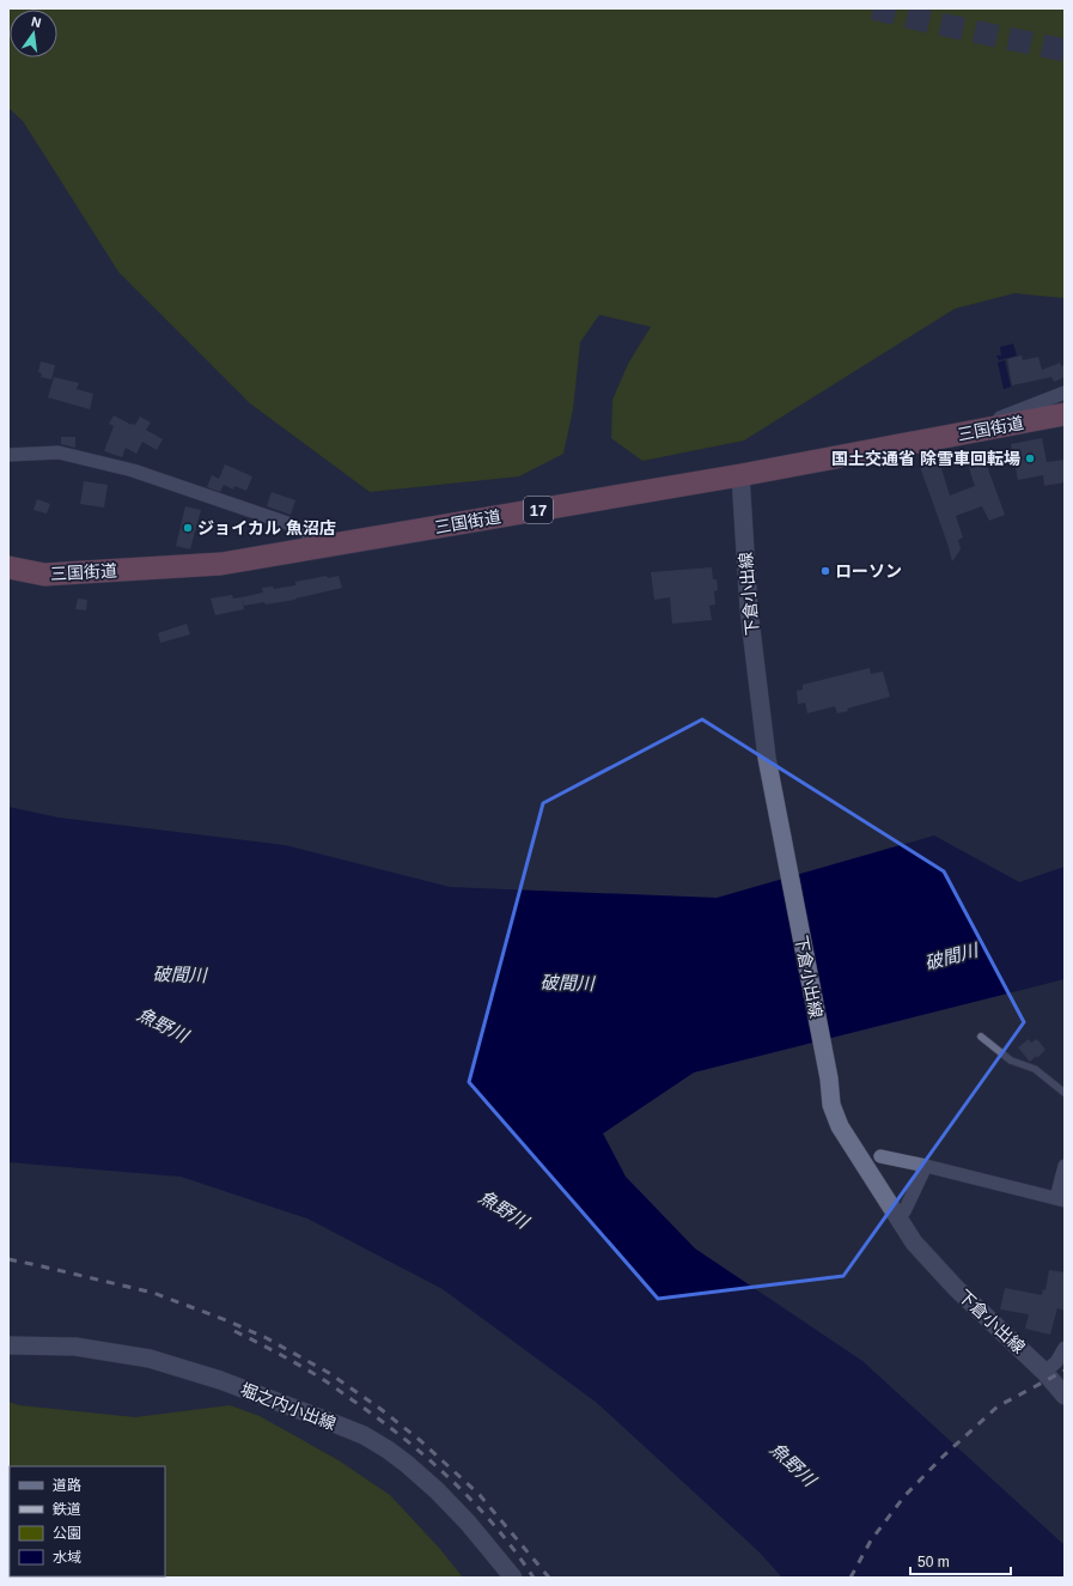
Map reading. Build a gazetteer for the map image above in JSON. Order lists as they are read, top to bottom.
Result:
{
  "streets": {
    "highway": ["三国街道", "17"],
    "main road": ["下倉小出線", "堀之内小出線"]
  },
  "crossings": [
    ["三国街道", "下倉小出線"]
  ],
  "water": ["破間川", "魚野川"],
  "places": ["国土交通省 除雪車回転場", "ジョイカル 魚沼店", "ローソン"],
  "legend": [
    "道路",
    "鉄道",
    "公園",
    "水域"
  ],
  "scale_bar": "50 m",
  "north": "top"
}
